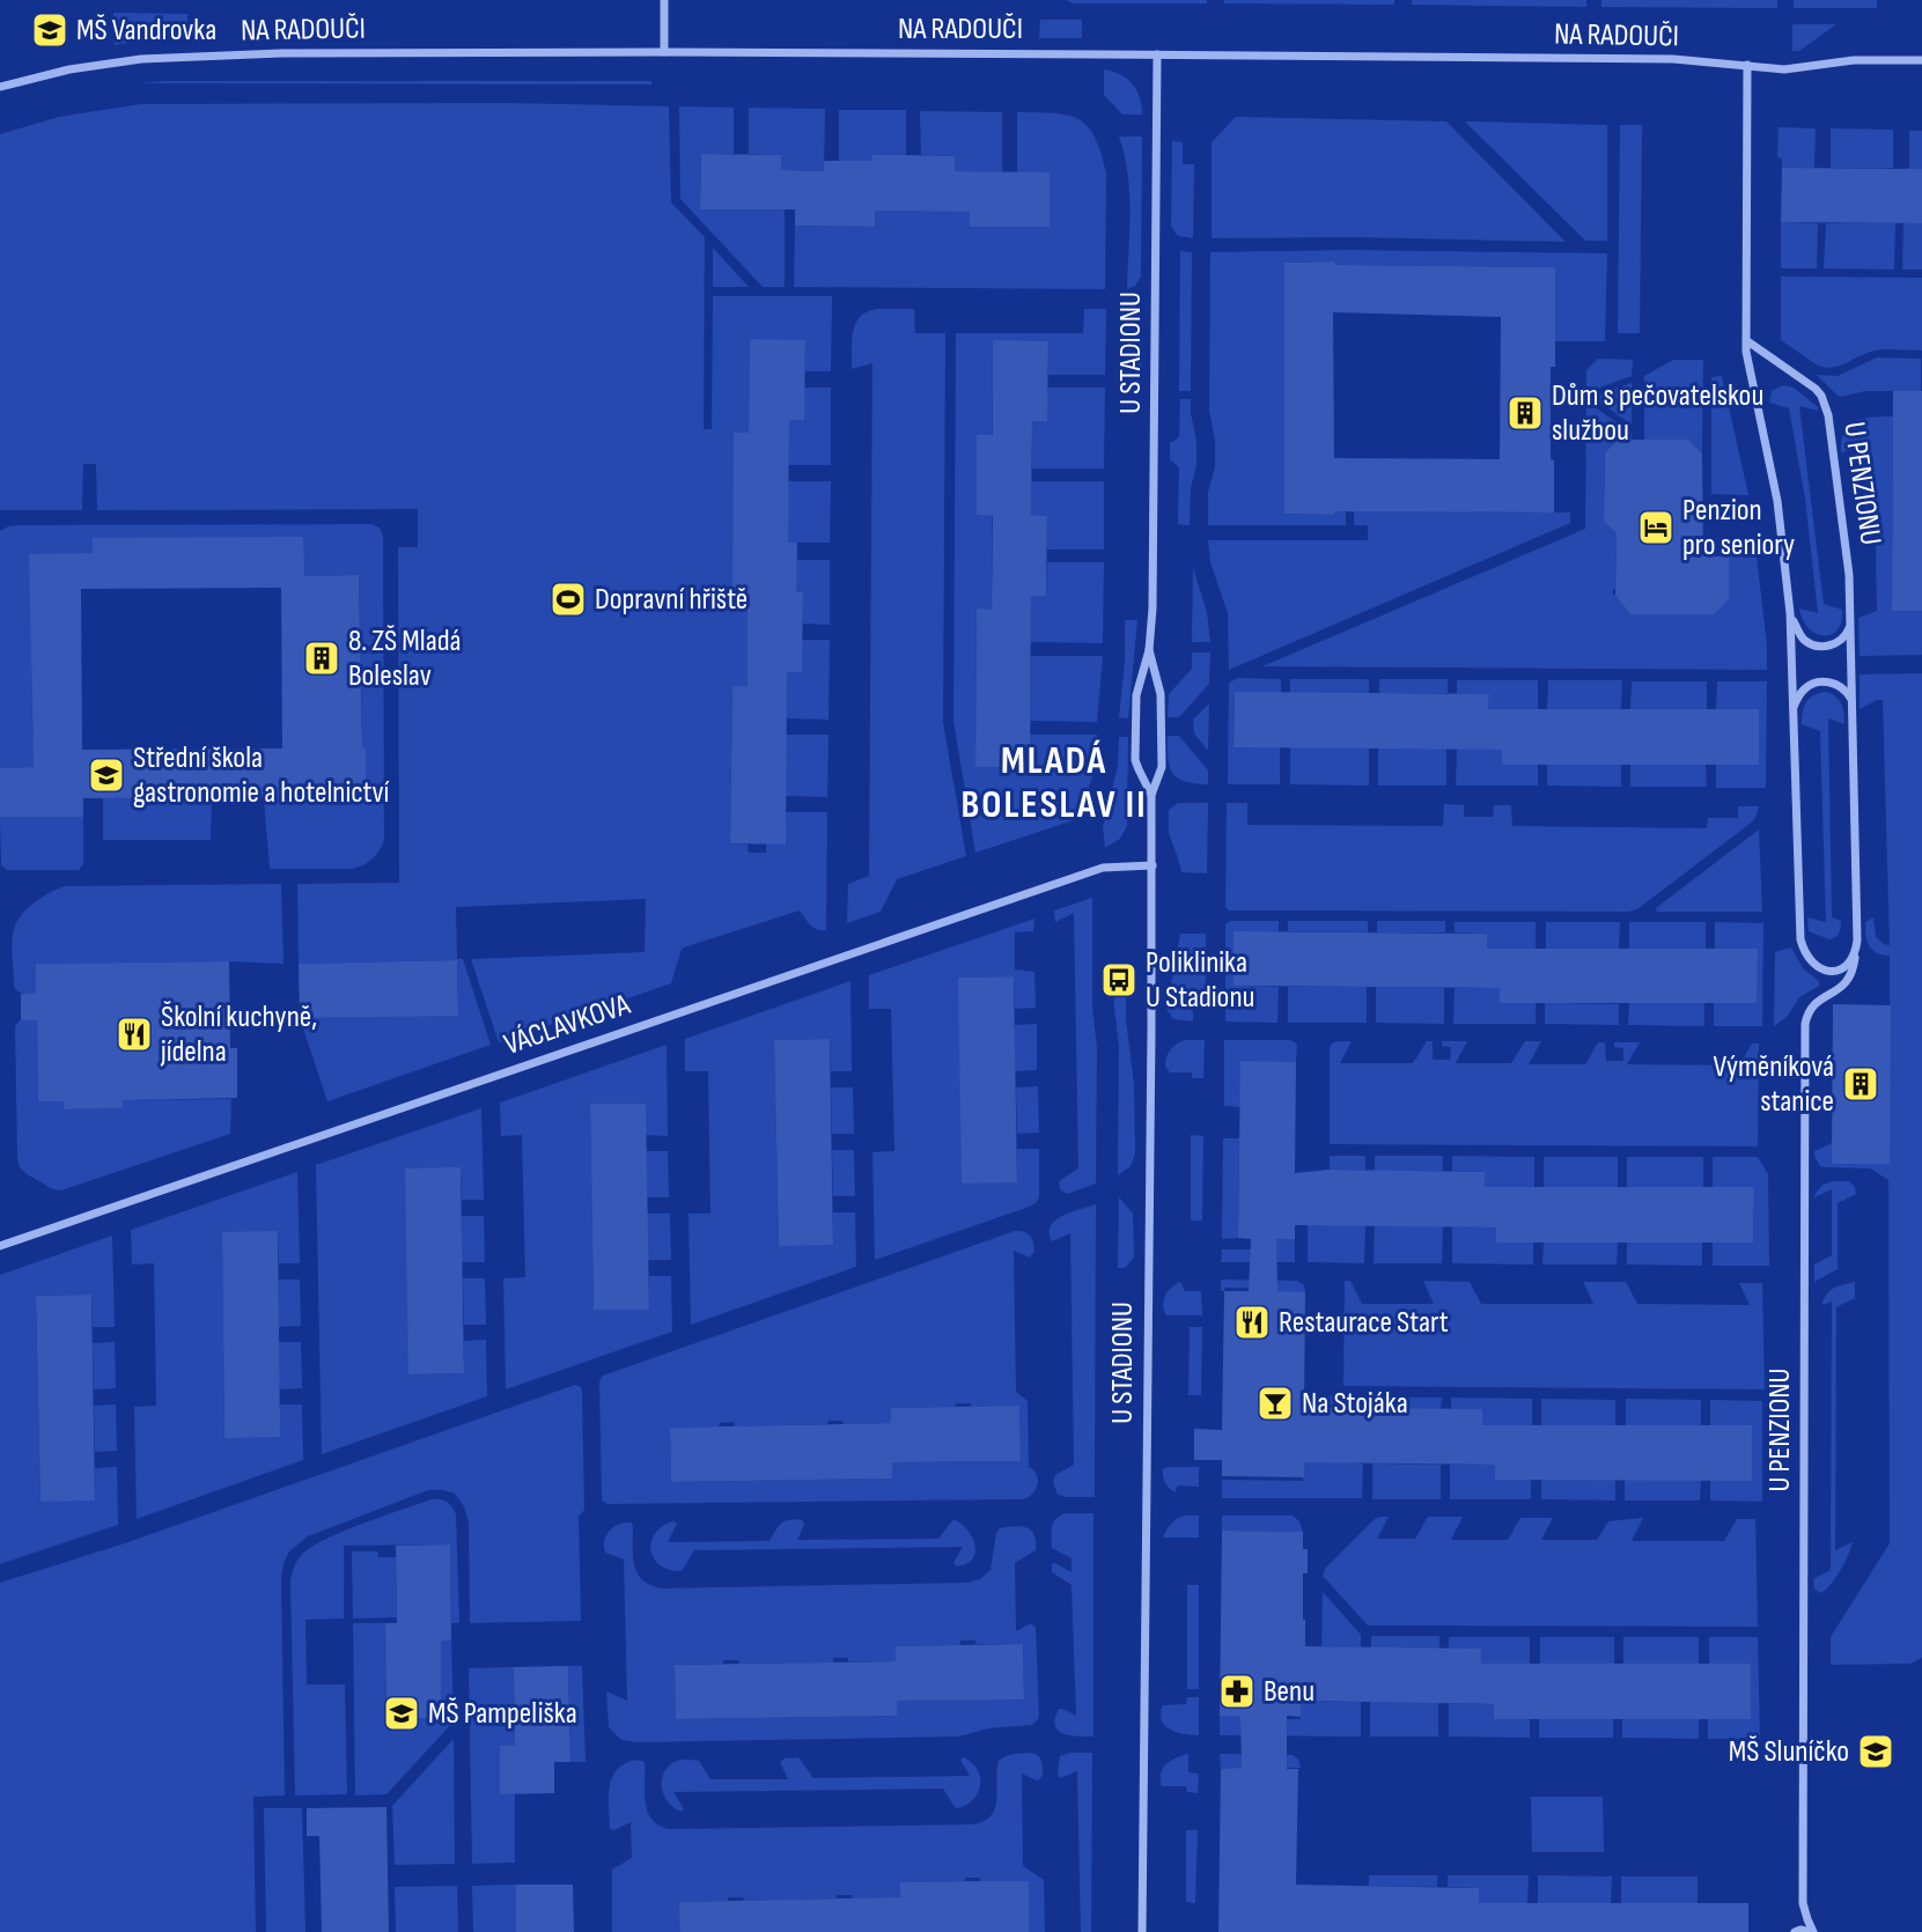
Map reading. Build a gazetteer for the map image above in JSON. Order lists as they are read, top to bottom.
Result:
{
  "streets": {
    "street": [
      "NA RADOUČI",
      "U STADIONU",
      "U PENZIONU",
      "VÁCLAVKOVA"
    ]
  },
  "crossings": [
    ["NA RADOUČI", "U STADIONU"],
    ["U STADIONU", "VÁCLAVKOVA"]
  ],
  "districts": ["MLADÁ BOLESLAV II"],
  "places": {
    "school or university": [
      "MŠ Vandrovka",
      "Střední škola gastronomie a hotelnictví",
      "MŠ Pampeliška",
      "MŠ Sluníčko"
    ],
    "building": ["Dům s pečovatelskou službou", "8. ZŠ Mladá Boleslav", "Výměníková stanice"],
    "hotel": ["Penzion pro seniory"],
    "sports": ["Dopravní hřiště"],
    "bus stop": ["Poliklinika U Stadionu"],
    "restaurant": ["Školní kuchyně, jídelna", "Restaurace Start"],
    "bar": ["Na Stojáka"],
    "pharmacy": ["Benu"]
  }
}
